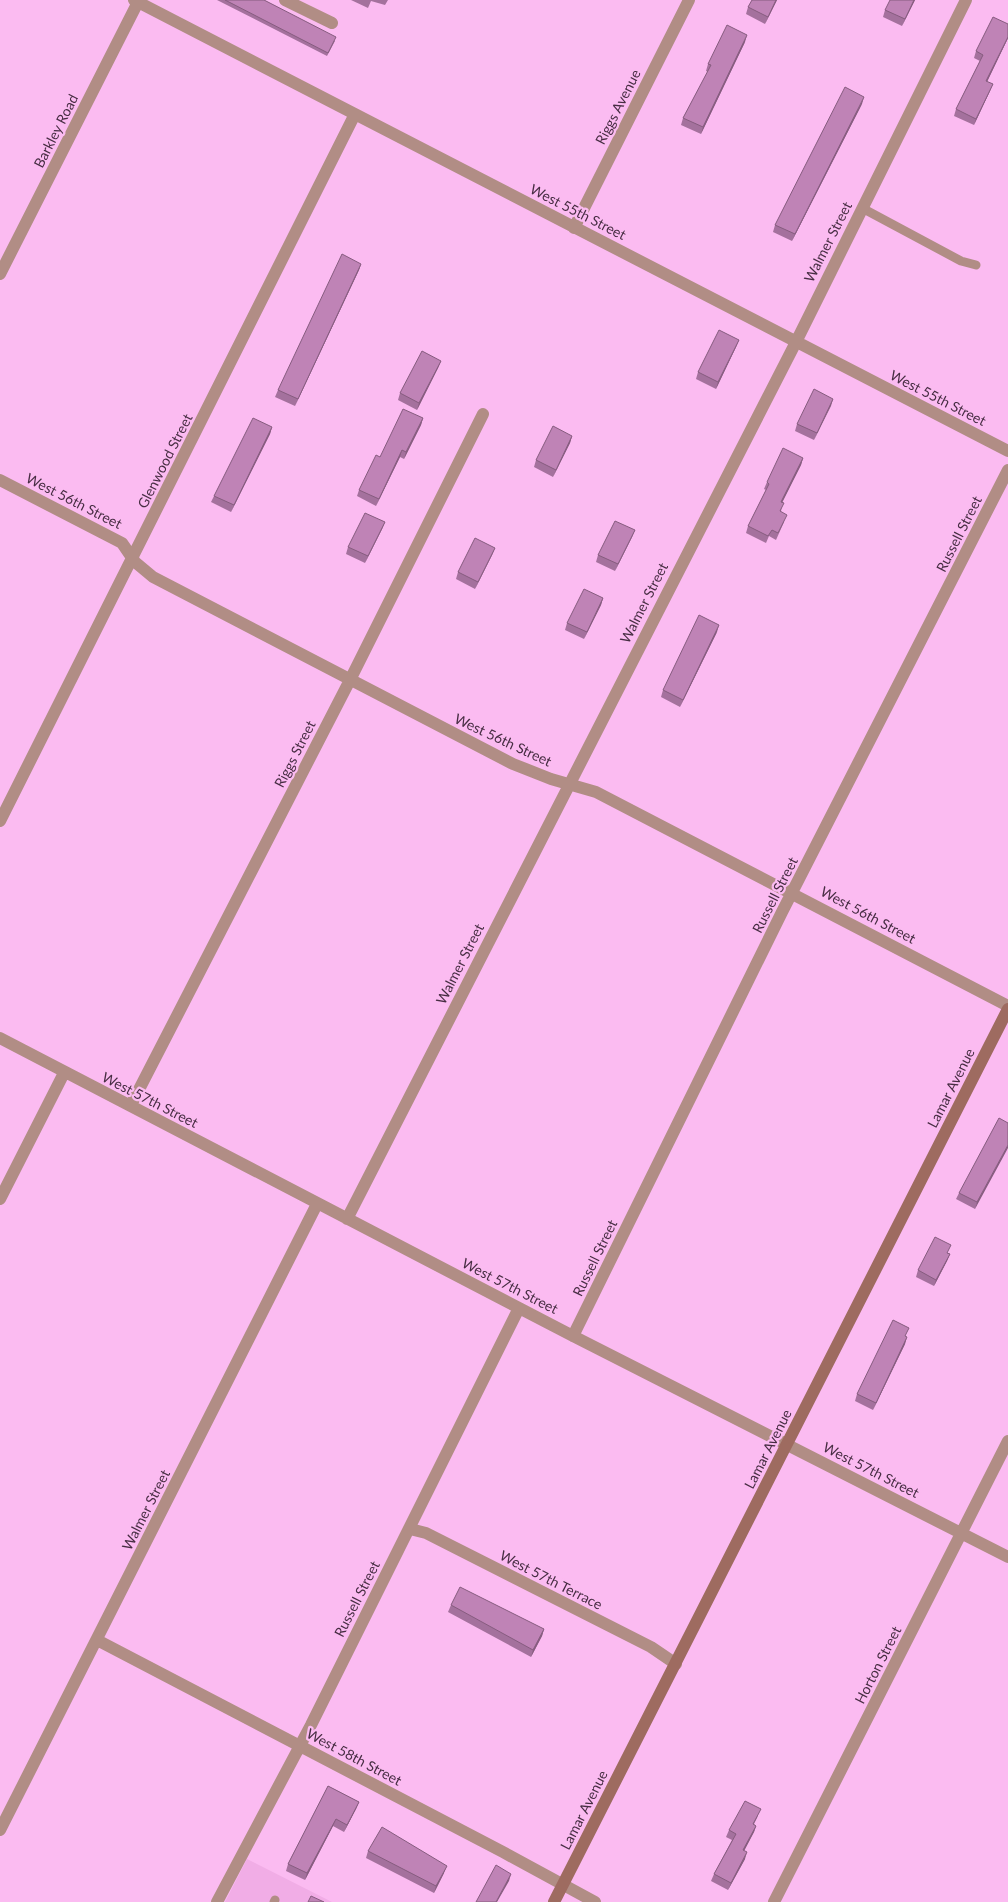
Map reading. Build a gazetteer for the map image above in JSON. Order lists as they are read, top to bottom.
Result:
{
  "streets": {
    "street": [
      "Riggs Avenue",
      "Barkley Road",
      "West 55th Street",
      "Walmer Street",
      "Glenwood Street",
      "West 56th Street",
      "Russell Street",
      "Riggs Street",
      "Lamar Avenue",
      "West 57th Street",
      "West 57th Terrace",
      "Horton Street",
      "West 58th Street"
    ]
  },
  "crossings": [
    ["Riggs Avenue", "West 55th Street"],
    ["Barkley Road", "West 55th Street"],
    ["West 55th Street", "Walmer Street"],
    ["West 55th Street", "Glenwood Street"],
    ["Walmer Street", "West 56th Street"],
    ["Walmer Street", "West 57th Street"],
    ["Walmer Street", "West 58th Street"],
    ["Glenwood Street", "West 56th Street"],
    ["West 56th Street", "Russell Street"],
    ["West 56th Street", "Riggs Street"],
    ["West 56th Street", "Lamar Avenue"],
    ["Russell Street", "West 57th Street"],
    ["Russell Street", "West 57th Terrace"],
    ["Russell Street", "West 58th Street"],
    ["Riggs Street", "West 57th Street"],
    ["Lamar Avenue", "West 57th Street"],
    ["Lamar Avenue", "West 57th Terrace"],
    ["Lamar Avenue", "West 58th Street"],
    ["West 57th Street", "Horton Street"]
  ]
}
